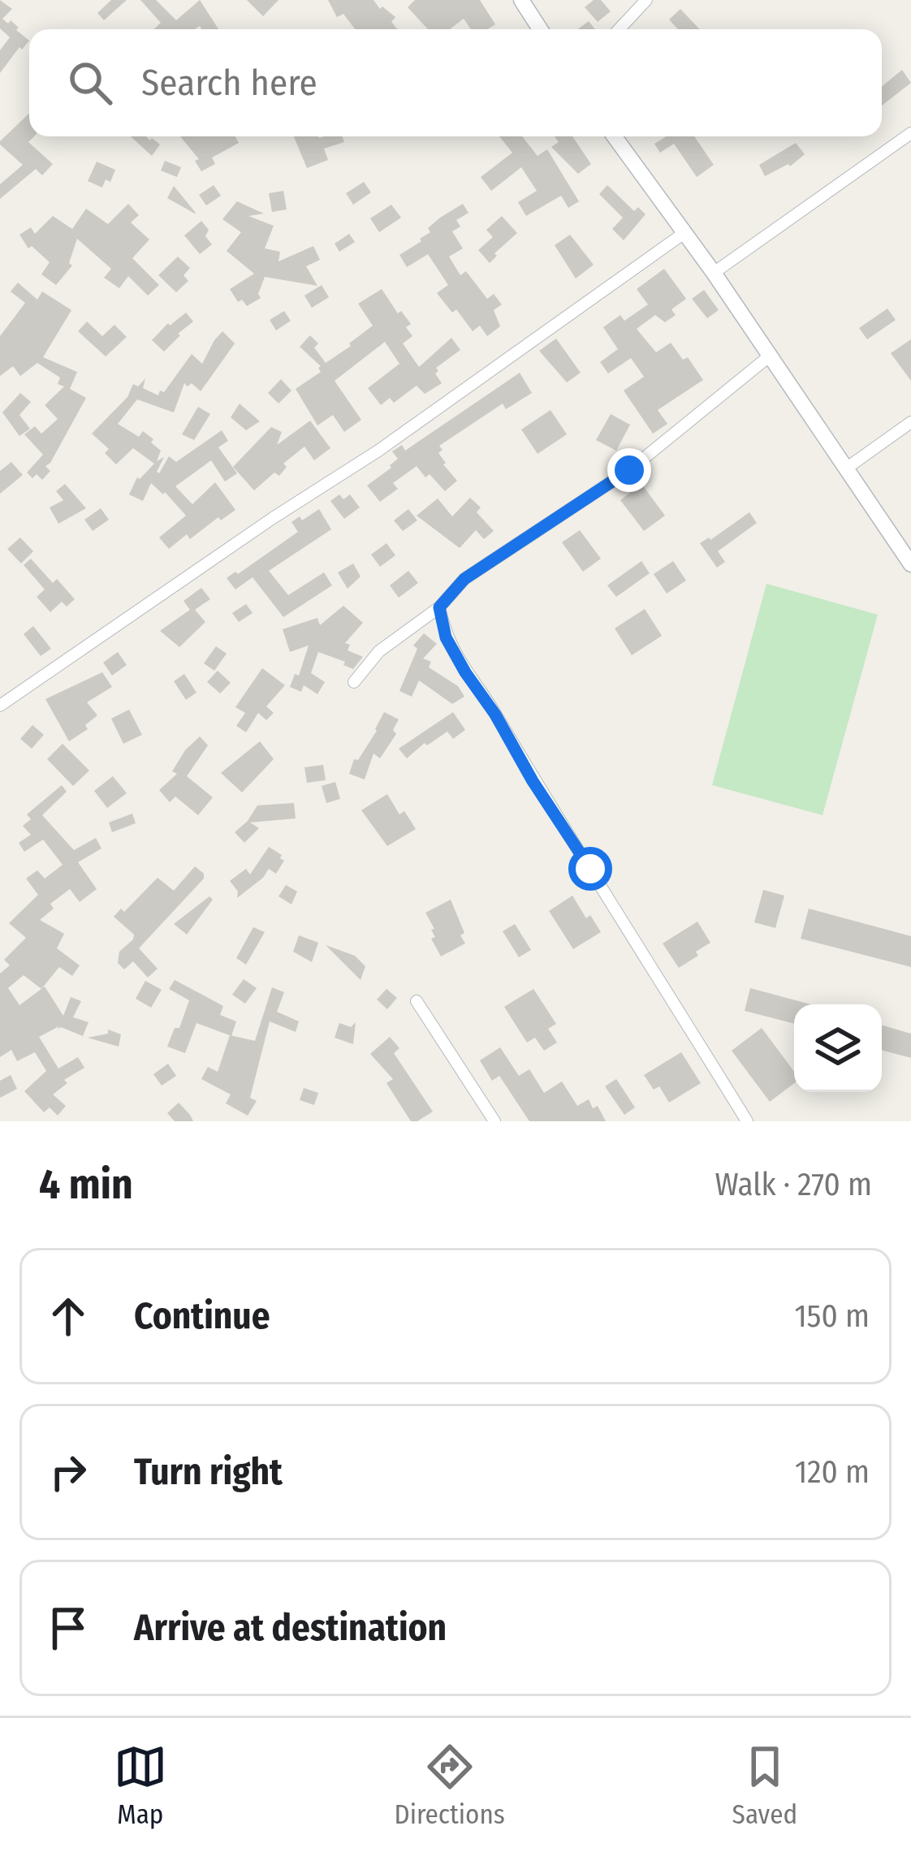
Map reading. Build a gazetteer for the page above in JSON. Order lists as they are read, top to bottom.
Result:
{
  "page": {
    "search": "Search here",
    "heading": ["4 min", "Walk · 270 m"],
    "list": [
      ["Continue", "150 m"],
      ["Turn right", "120 m"],
      "Arrive at destination"
    ],
    "nav": ["Map", "Directions", "Saved"]
  }
}
